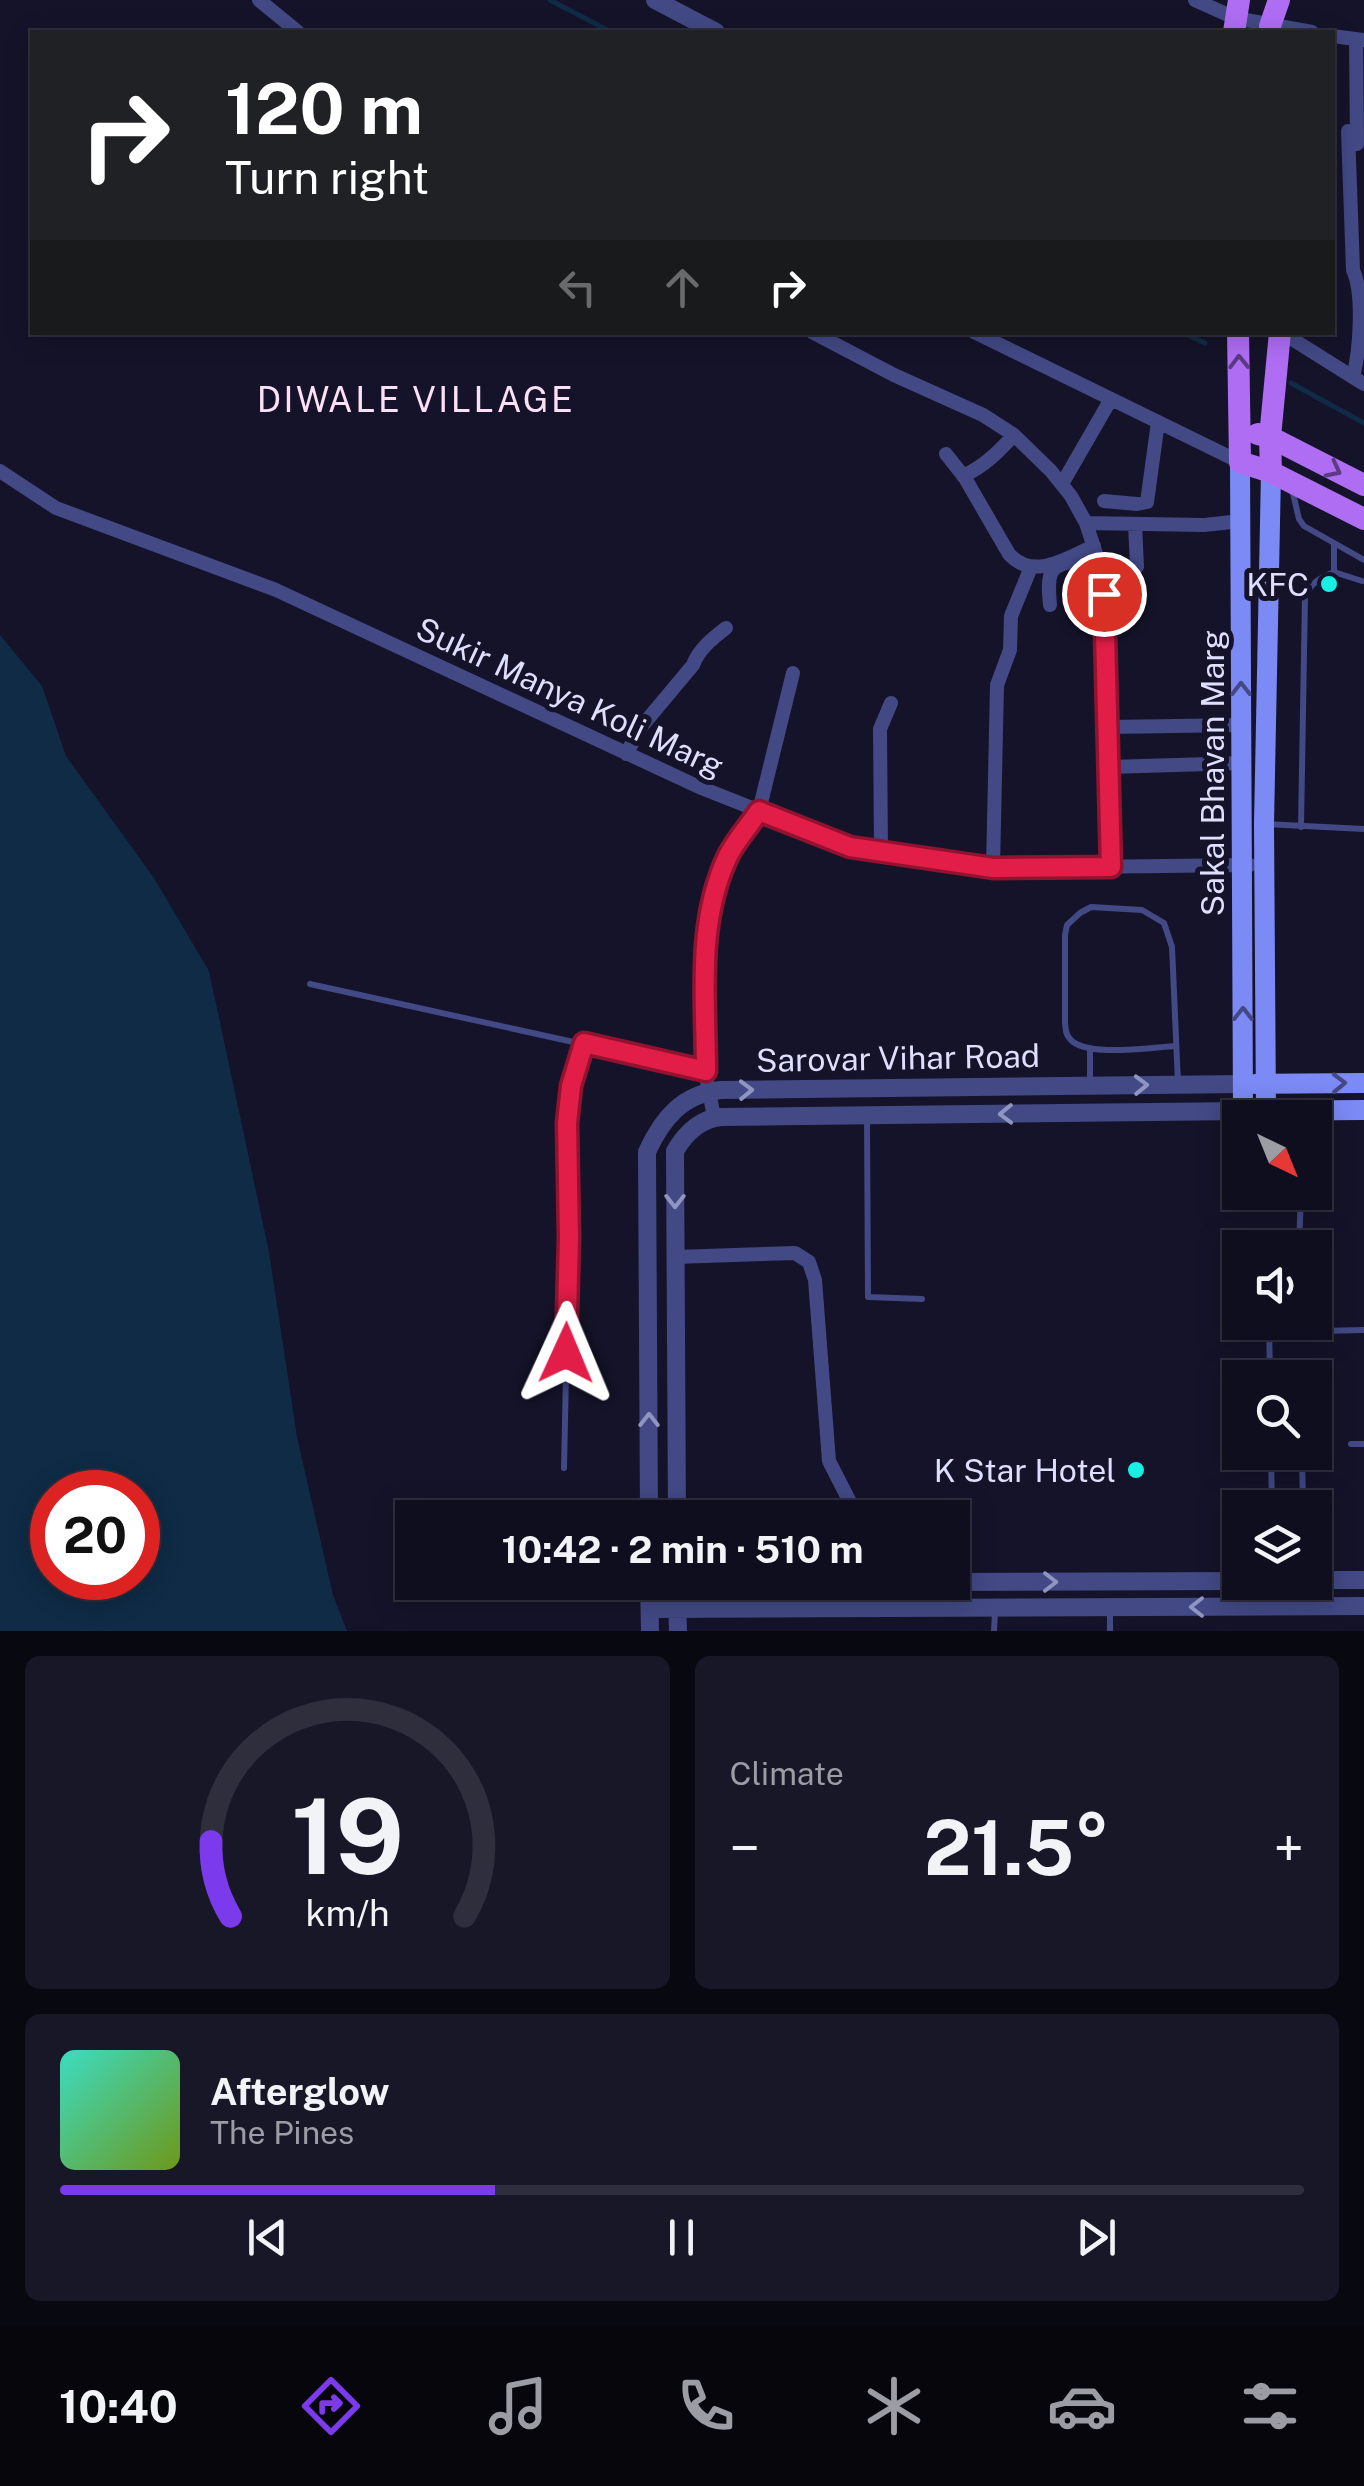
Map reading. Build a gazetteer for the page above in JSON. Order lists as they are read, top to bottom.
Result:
{
  "streets": {
    "main road": ["Sakal Bhavan Marg"],
    "street": ["Sukir Manya Koli Marg", "Sarovar Vihar Road"]
  },
  "crossings": [
    ["Sukir Manya Koli Marg", "Sakal Bhavan Marg"],
    ["Sakal Bhavan Marg", "Sarovar Vihar Road"]
  ],
  "districts": ["DIWALE VILLAGE"],
  "places": ["KFC", "K Star Hotel"],
  "north": "bottom right",
  "page": {
    "turn": ["120 m", "Turn right"],
    "limit": "20",
    "trip": "10:42 · 2 min · 510 m",
    "tile": "Climate",
    "heat": ["−", "21.5°", "+"],
    "song": ["Afterglow", "The Pines"],
    "tabs": "10:40",
    "gauge": ["19", "km/h"]
  }
}
